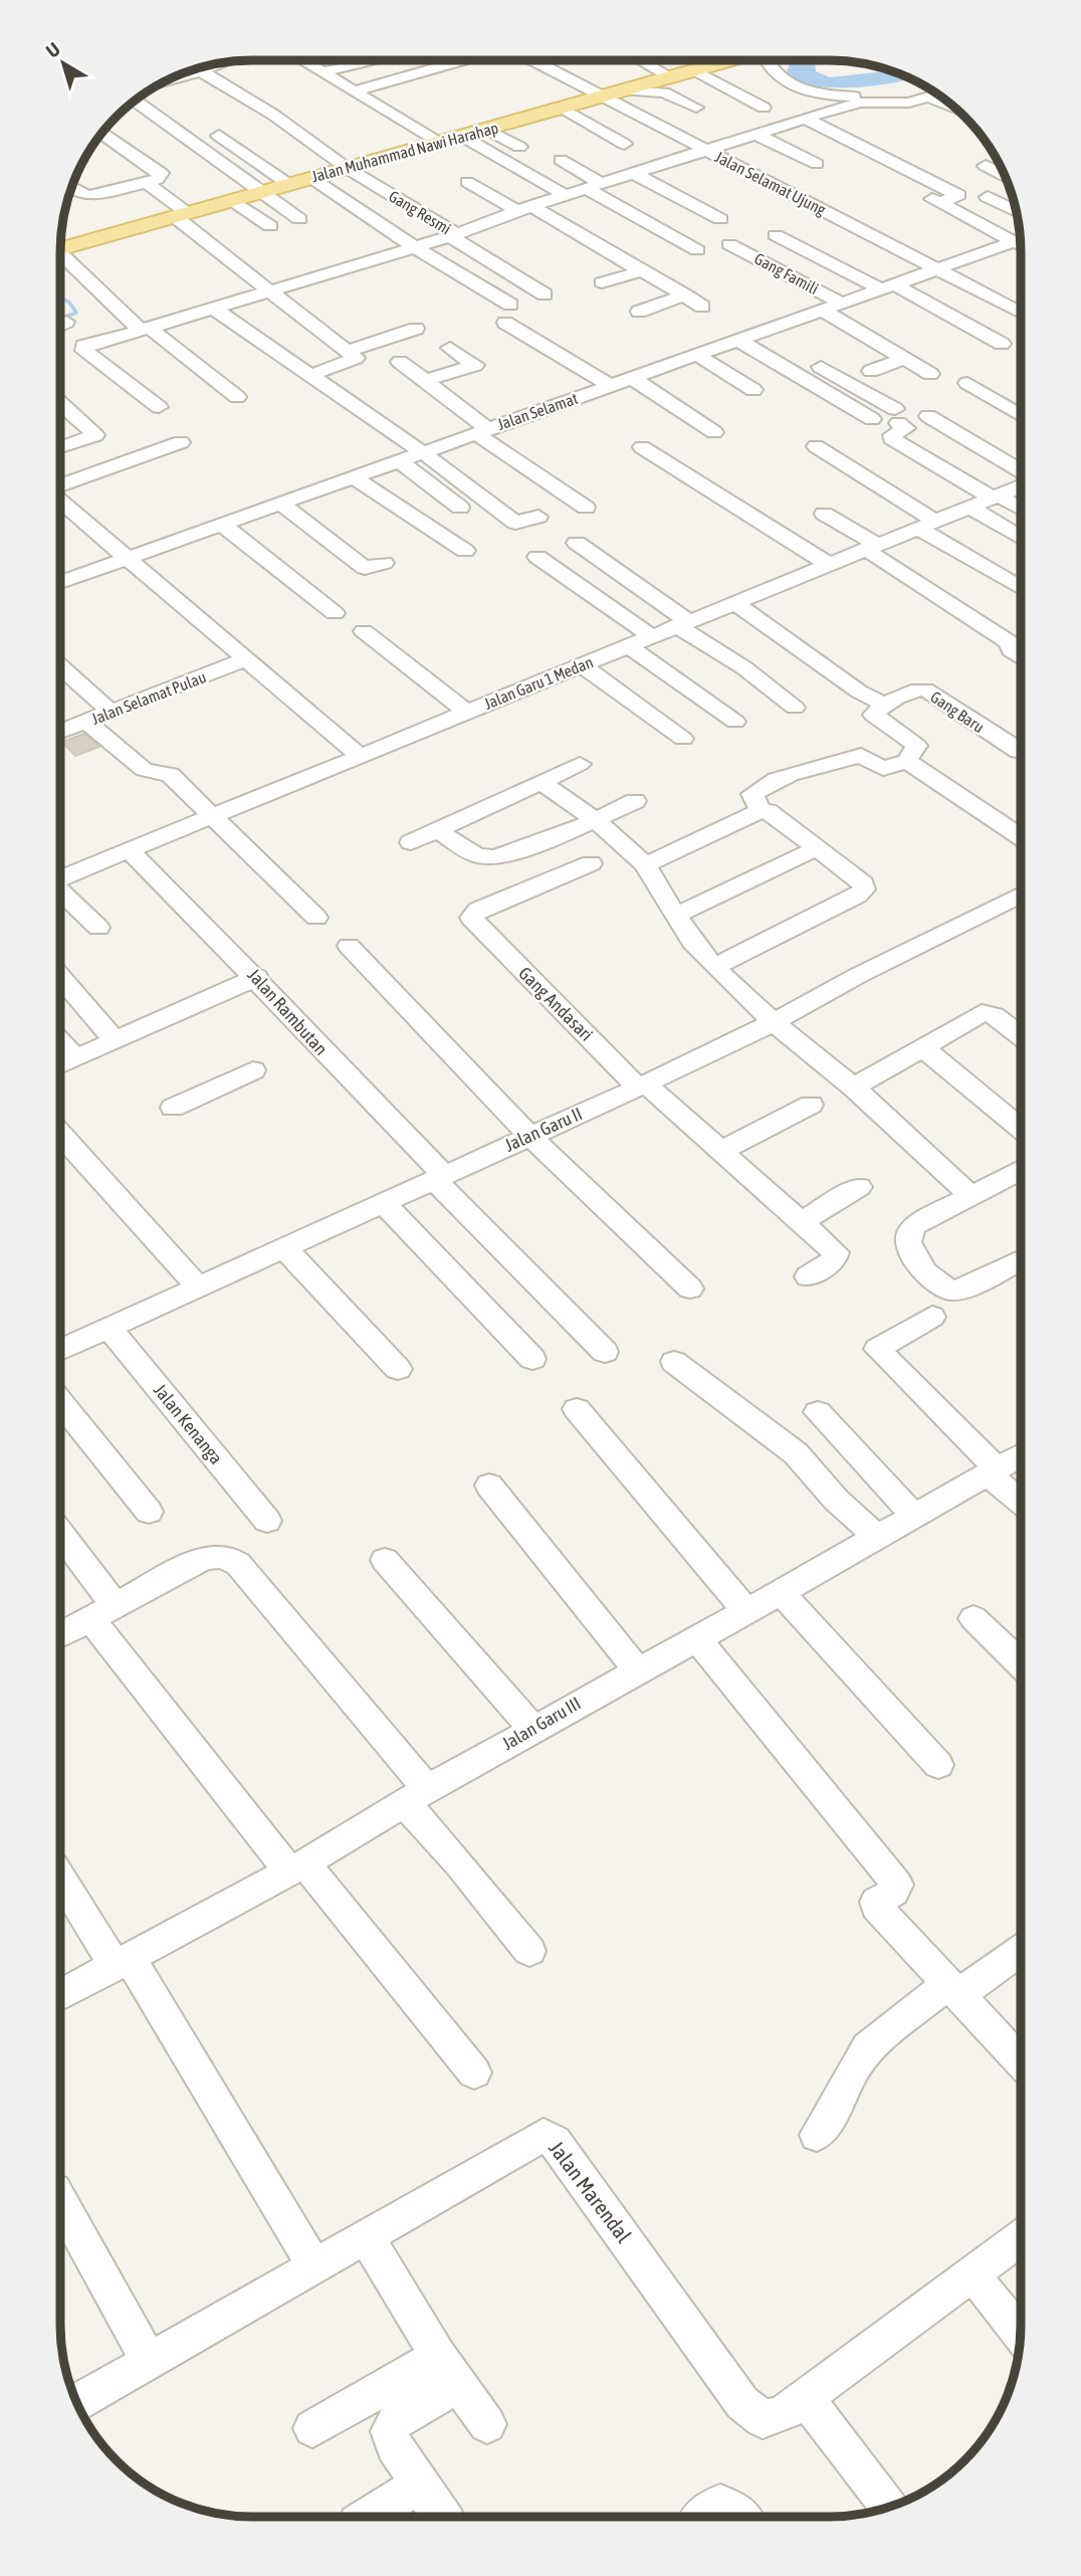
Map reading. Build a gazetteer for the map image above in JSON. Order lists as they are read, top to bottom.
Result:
{
  "streets": {
    "main road": ["Jalan Muhammad Nawi Harahap"],
    "street": [
      "Jalan Selamat Ujung",
      "Gang Resmi",
      "Gang Famili",
      "Jalan Selamat",
      "Jalan Garu 1 Medan",
      "Jalan Selamat Pulau",
      "Gang Baru",
      "Gang Andasari",
      "Jalan Rambutan",
      "Jalan Garu II",
      "Jalan Kenanga",
      "Jalan Garu III",
      "Jalan Marendal"
    ]
  },
  "crossings": [
    ["Jalan Muhammad Nawi Harahap", "Jalan Selamat Ujung"],
    ["Jalan Muhammad Nawi Harahap", "Gang Resmi"],
    ["Jalan Selamat Ujung", "Jalan Selamat"],
    ["Gang Famili", "Jalan Selamat"],
    ["Jalan Garu 1 Medan", "Jalan Rambutan"],
    ["Gang Andasari", "Jalan Garu II"],
    ["Jalan Rambutan", "Jalan Garu II"],
    ["Jalan Garu II", "Jalan Kenanga"]
  ],
  "north": "top left"
}
